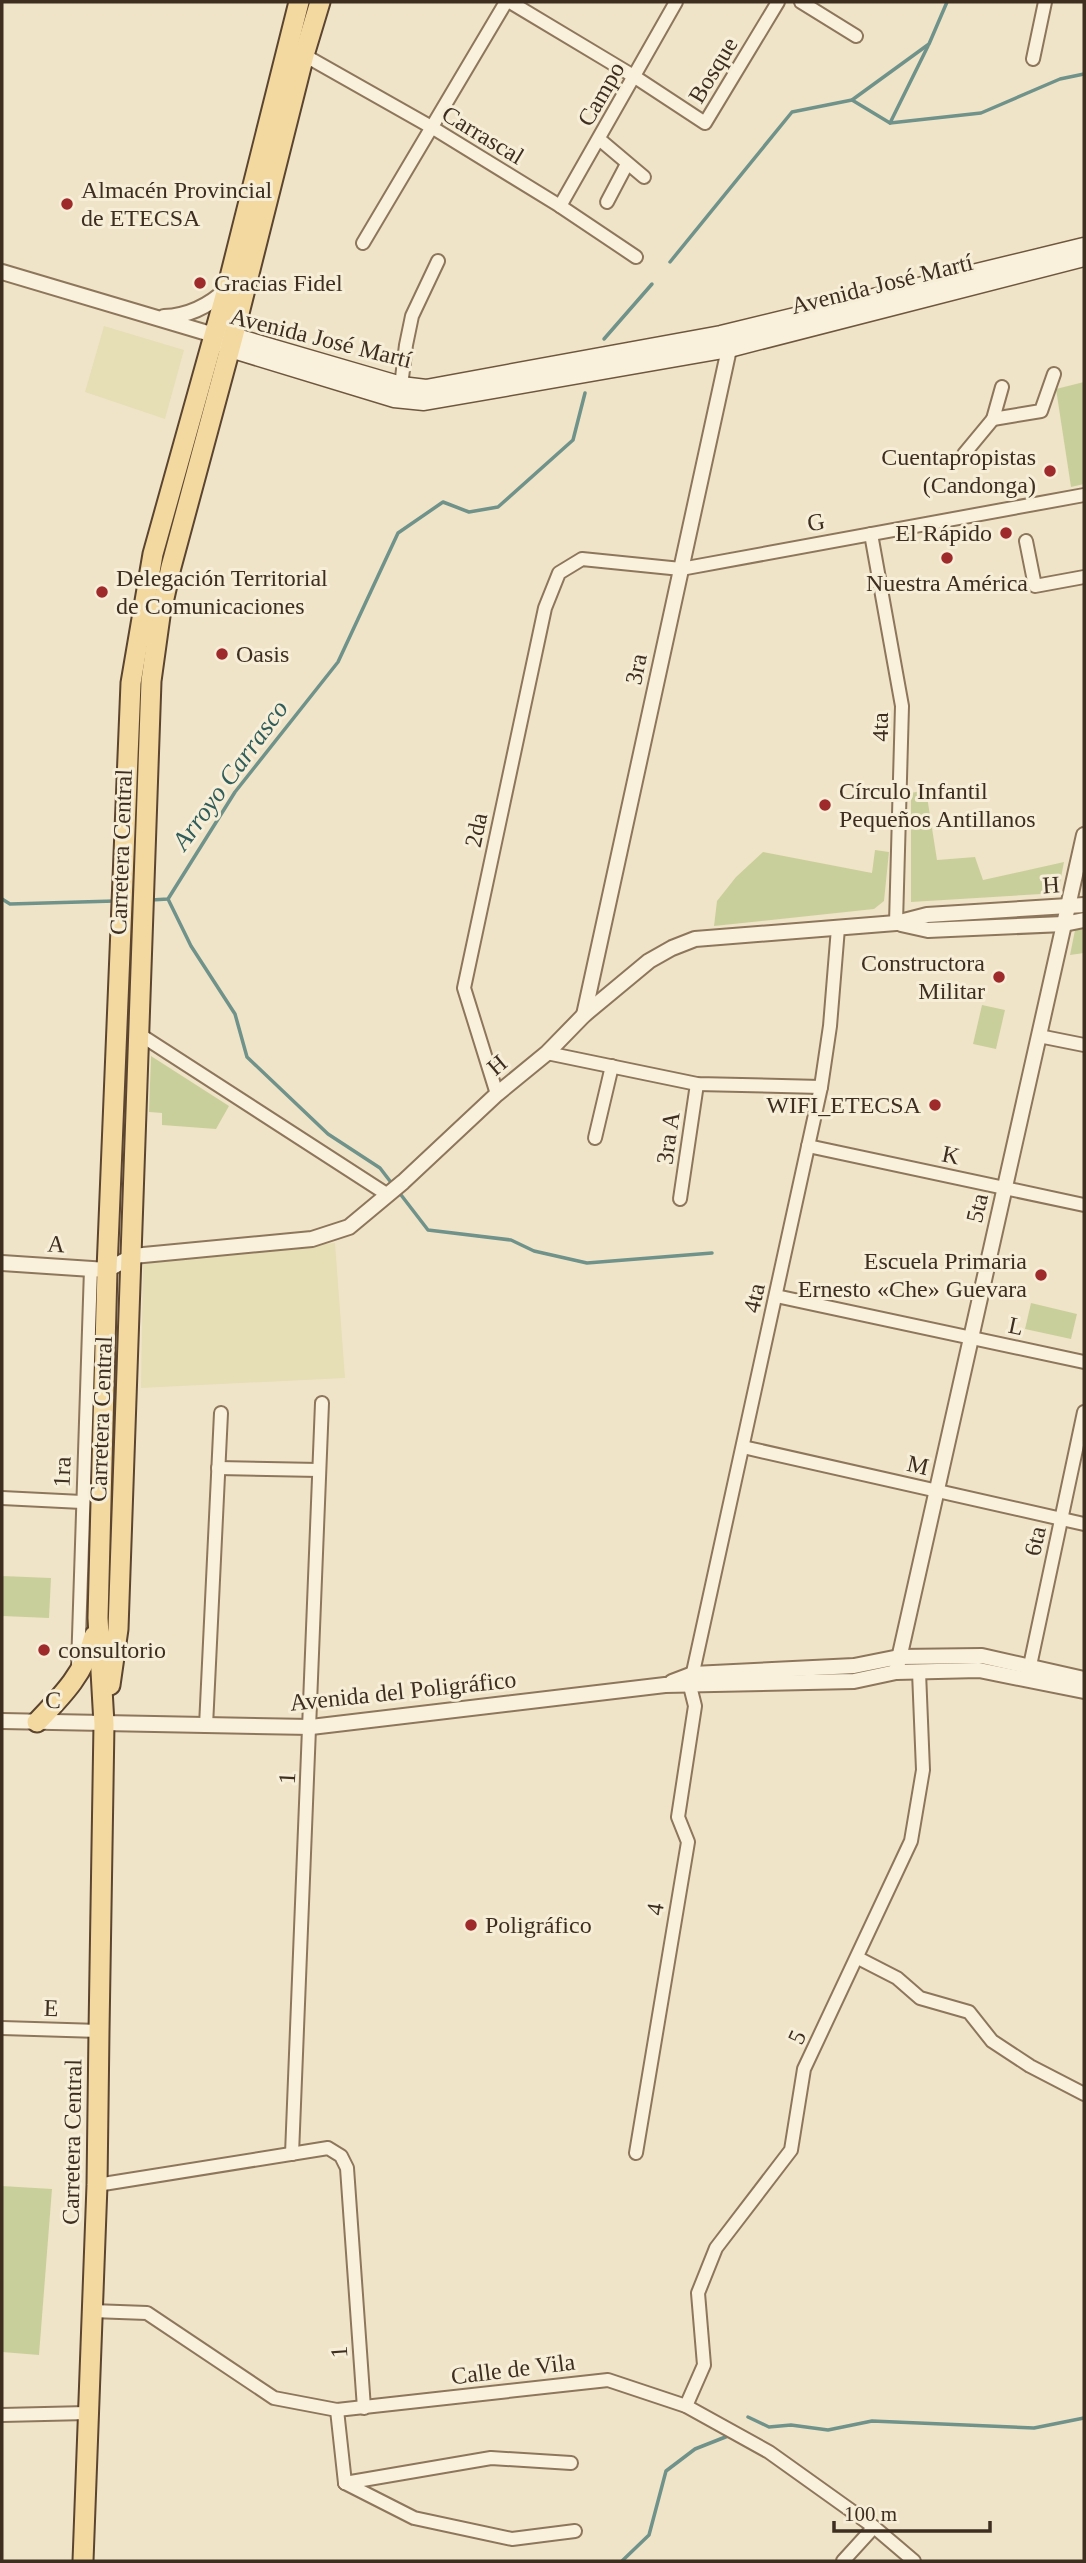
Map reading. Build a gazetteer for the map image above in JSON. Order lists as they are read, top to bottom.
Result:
{
  "streets": {
    "main road": ["Avenida José Martí", "Carretera Central"],
    "street": [
      "Bosque",
      "Campo",
      "Carrascal",
      "G",
      "3ra",
      "4ta",
      "2da",
      "H",
      "3ra A",
      "K",
      "5ta",
      "A",
      "L",
      "M",
      "1ra",
      "6ta",
      "Avenida del Poligráfico",
      "C",
      "1",
      "4",
      "E",
      "5",
      "Calle de Vila"
    ]
  },
  "crossings": [
    ["Bosque", "Campo"],
    ["Campo", "Carrascal"],
    ["Carrascal", "Carretera Central"],
    ["Avenida José Martí", "3ra"],
    ["Avenida José Martí", "Carretera Central"],
    ["G", "3ra"],
    ["G", "4ta"],
    ["G", "2da"],
    ["3ra", "H"],
    ["4ta", "H"],
    ["4ta", "K"],
    ["4ta", "L"],
    ["4ta", "M"],
    ["4ta", "Avenida del Poligráfico"],
    ["4ta", "4"],
    ["2da", "H"],
    ["Carretera Central", "H"],
    ["Carretera Central", "A"],
    ["Carretera Central", "1ra"],
    ["Carretera Central", "Avenida del Poligráfico"],
    ["Carretera Central", "C"],
    ["Carretera Central", "E"],
    ["Carretera Central", "Calle de Vila"],
    ["H", "5ta"],
    ["K", "5ta"],
    ["5ta", "L"],
    ["5ta", "M"],
    ["5ta", "Avenida del Poligráfico"],
    ["A", "1ra"],
    ["M", "6ta"],
    ["6ta", "Avenida del Poligráfico"],
    ["Avenida del Poligráfico", "C"],
    ["Avenida del Poligráfico", "1"],
    ["Avenida del Poligráfico", "4"],
    ["Avenida del Poligráfico", "5"],
    ["1", "Calle de Vila"],
    ["5", "Calle de Vila"]
  ],
  "water": ["Arroyo Carrasco"],
  "places": [
    "Almacén Provincial de ETECSA",
    "Gracias Fidel",
    "Cuentapropistas (Candonga)",
    "El Rápido",
    "Nuestra América",
    "Delegación Territorial de Comunicaciones",
    "Oasis",
    "Círculo Infantil Pequeños Antillanos",
    "Constructora Militar",
    "WIFI_ETECSA",
    "Escuela Primaria Ernesto «Che» Guevara",
    "consultorio",
    "Poligráfico"
  ],
  "scale_bar": "100 m"
}
